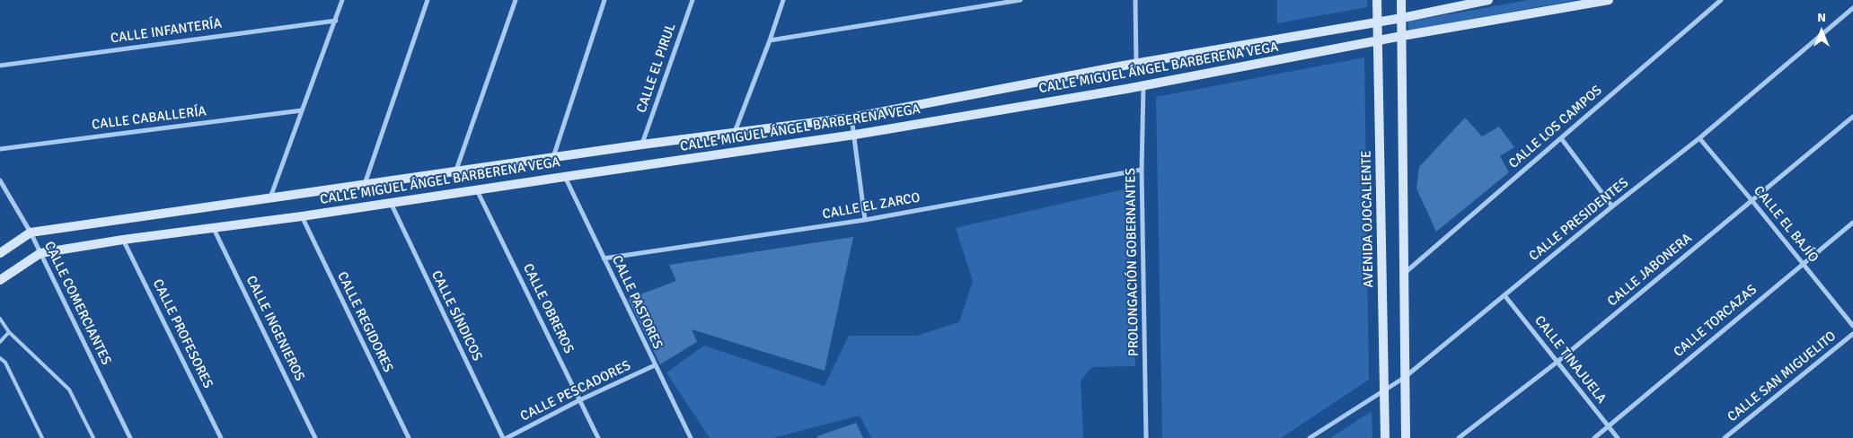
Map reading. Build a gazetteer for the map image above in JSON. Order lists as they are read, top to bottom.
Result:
{
  "streets": {
    "street": [
      "CALLE INFANTERÍA",
      "CALLE EL PIRUL",
      "CALLE MIGUEL ÁNGEL BARBERENA VEGA",
      "CALLE CABALLERÍA",
      "CALLE LOS CAMPOS",
      "CALLE EL ZARCO",
      "AVENIDA OJOCALIENTE",
      "CALLE PRESIDENTES",
      "CALLE EL BAJÍO",
      "PROLONGACIÓN GOBERNANTES",
      "CALLE JABONERA",
      "CALLE PASTORES",
      "CALLE COMERCIANTES",
      "CALLE OBREROS",
      "CALLE SÍNDICOS",
      "CALLE TORCAZAS",
      "CALLE REGIDORES",
      "CALLE INGENIEROS",
      "CALLE PROFESORES",
      "CALLE TINAJUELA",
      "CALLE SAN MIGUELITO",
      "CALLE PESCADORES"
    ]
  },
  "crossings": [
    ["CALLE EL PIRUL", "CALLE MIGUEL ÁNGEL BARBERENA VEGA"],
    ["CALLE MIGUEL ÁNGEL BARBERENA VEGA", "AVENIDA OJOCALIENTE"],
    ["CALLE MIGUEL ÁNGEL BARBERENA VEGA", "PROLONGACIÓN GOBERNANTES"],
    ["CALLE MIGUEL ÁNGEL BARBERENA VEGA", "CALLE PASTORES"],
    ["CALLE MIGUEL ÁNGEL BARBERENA VEGA", "CALLE COMERCIANTES"],
    ["CALLE MIGUEL ÁNGEL BARBERENA VEGA", "CALLE OBREROS"],
    ["CALLE MIGUEL ÁNGEL BARBERENA VEGA", "CALLE SÍNDICOS"],
    ["CALLE MIGUEL ÁNGEL BARBERENA VEGA", "CALLE REGIDORES"],
    ["CALLE MIGUEL ÁNGEL BARBERENA VEGA", "CALLE INGENIEROS"],
    ["CALLE MIGUEL ÁNGEL BARBERENA VEGA", "CALLE PROFESORES"],
    ["CALLE EL ZARCO", "PROLONGACIÓN GOBERNANTES"],
    ["CALLE EL ZARCO", "CALLE PASTORES"],
    ["AVENIDA OJOCALIENTE", "CALLE PRESIDENTES"],
    ["CALLE PRESIDENTES", "CALLE EL BAJÍO"],
    ["CALLE PRESIDENTES", "CALLE TINAJUELA"],
    ["CALLE EL BAJÍO", "CALLE JABONERA"],
    ["CALLE EL BAJÍO", "CALLE TORCAZAS"],
    ["CALLE JABONERA", "CALLE TINAJUELA"],
    ["CALLE PASTORES", "CALLE PESCADORES"],
    ["CALLE OBREROS", "CALLE PESCADORES"],
    ["CALLE TORCAZAS", "CALLE TINAJUELA"]
  ],
  "north": "top"
}
